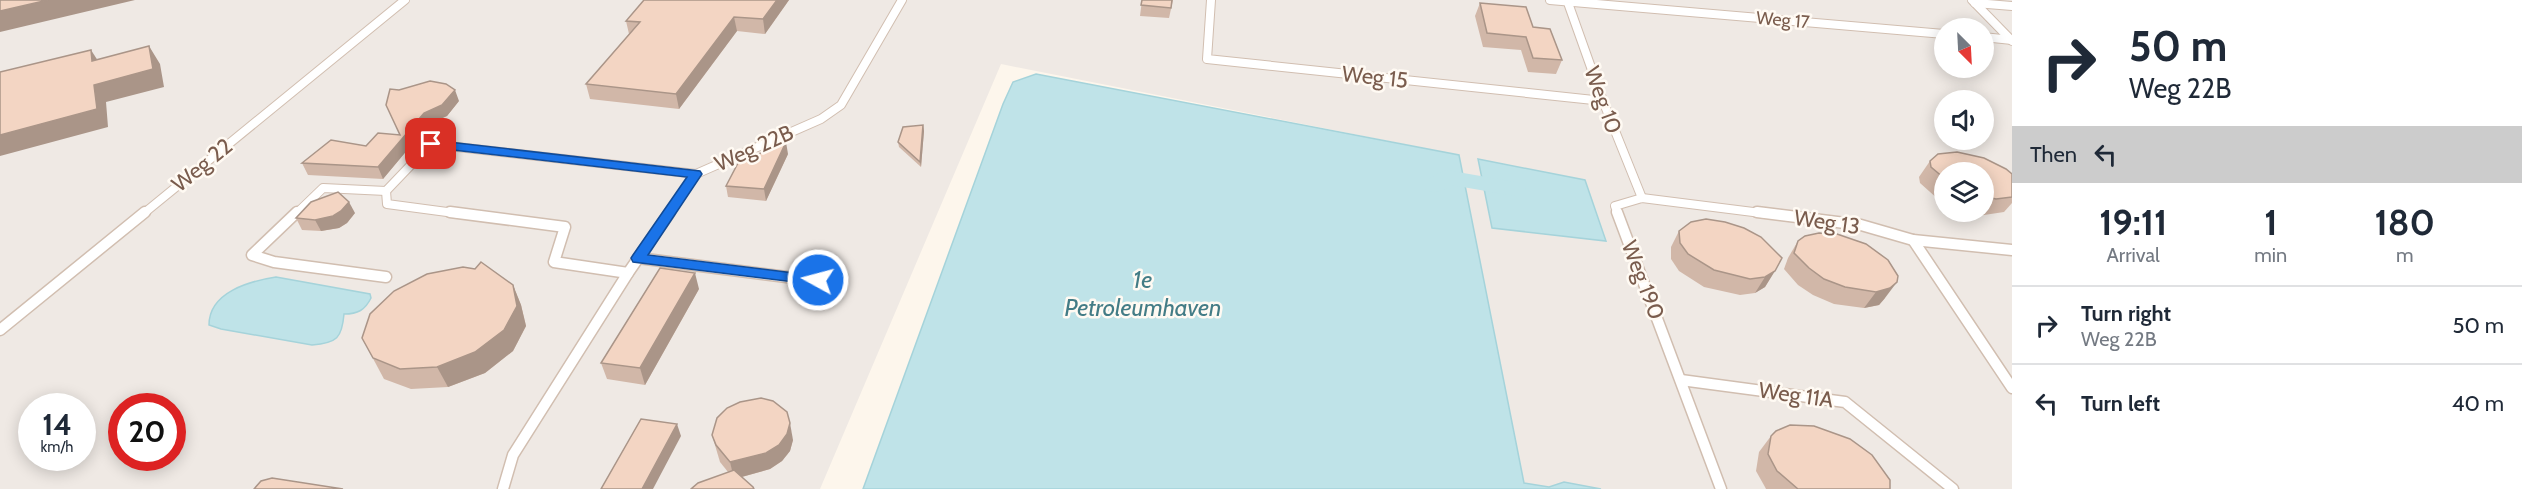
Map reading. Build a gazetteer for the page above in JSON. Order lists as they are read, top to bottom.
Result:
{
  "streets": {
    "lane": [
      "Weg 17",
      "Weg 15",
      "Weg 10",
      "Weg 22B",
      "Weg 22",
      "Weg 13",
      "Weg 190",
      "Weg 11A"
    ]
  },
  "crossings": [
    ["Weg 17", "Weg 10"],
    ["Weg 15", "Weg 10"],
    ["Weg 10", "Weg 13"],
    ["Weg 10", "Weg 190"],
    ["Weg 13", "Weg 190"],
    ["Weg 190", "Weg 11A"]
  ],
  "water": ["1e Petroleumhaven"],
  "north": "bottom right",
  "page": {
    "turn": ["50 m", "Weg 22B"],
    "then": "Then",
    "eta": [
      "19:11",
      "Arrival",
      "1",
      "min",
      "180",
      "m"
    ],
    "list": [
      {
        "name": "Turn right",
        "note": "Weg 22B",
        "value": "50 m"
      },
      {
        "name": "Turn left",
        "value": "40 m"
      }
    ],
    "speed": "14 km/h",
    "limit": "20"
  }
}
